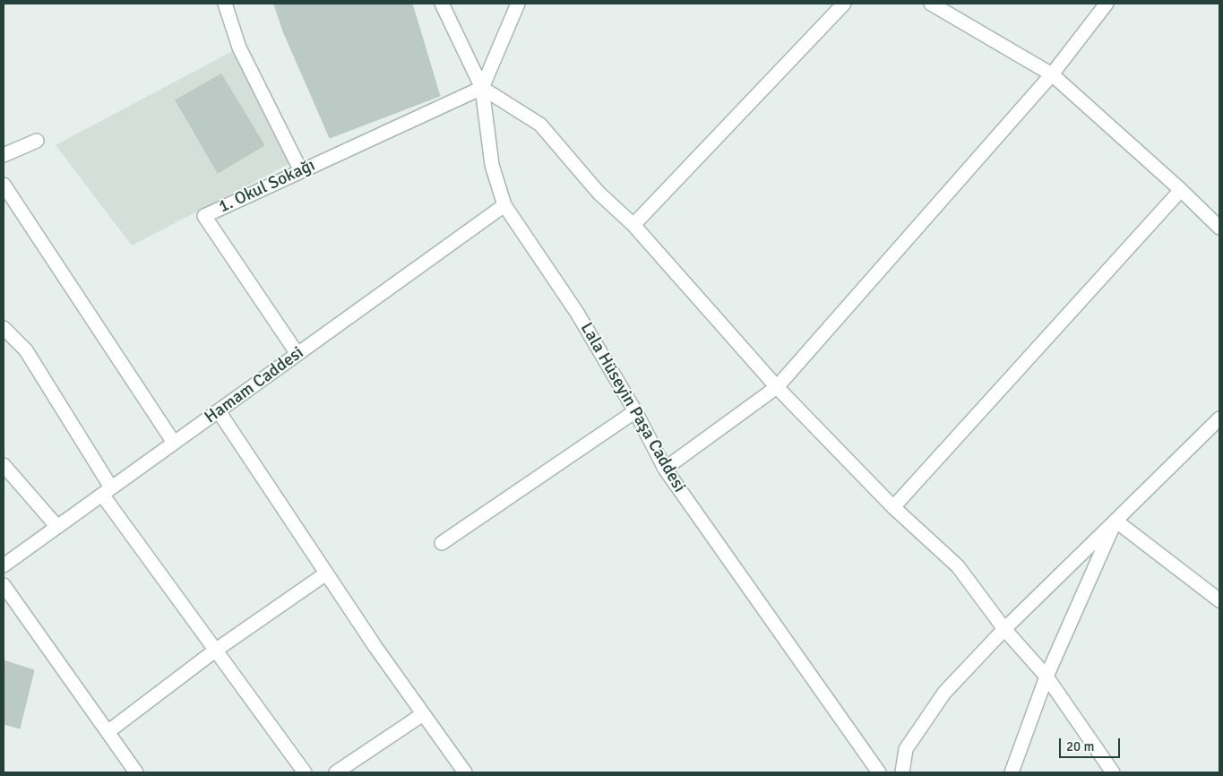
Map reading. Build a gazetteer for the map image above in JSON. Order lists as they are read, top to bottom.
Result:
{
  "streets": {
    "street": ["1. Okul Sokağı", "Hamam Caddesi", "Lala Hüseyin Paşa Caddesi"]
  },
  "crossings": [
    ["1. Okul Sokağı", "Hamam Caddesi"],
    ["1. Okul Sokağı", "Lala Hüseyin Paşa Caddesi"],
    ["Hamam Caddesi", "Lala Hüseyin Paşa Caddesi"]
  ],
  "scale_bar": "20 m"
}
